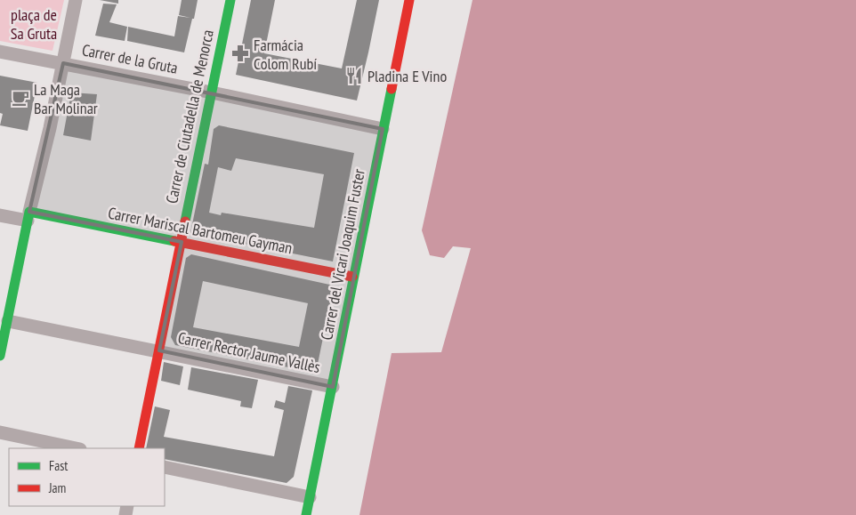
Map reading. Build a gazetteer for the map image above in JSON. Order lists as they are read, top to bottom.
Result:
{
  "streets": {
    "street": [
      "Carrer de la Gruta",
      "Carrer de Ciutadella de Menorca",
      "Carrer Mariscal Bartomeu Gayman",
      "Carrer del Vicari Joaquim Fuster",
      "Carrer Rector Jaume Vallès"
    ]
  },
  "crossings": [
    ["Carrer de la Gruta", "Carrer de Ciutadella de Menorca"],
    ["Carrer de la Gruta", "Carrer del Vicari Joaquim Fuster"],
    ["Carrer de Ciutadella de Menorca", "Carrer Mariscal Bartomeu Gayman"],
    ["Carrer de Ciutadella de Menorca", "Carrer Rector Jaume Vallès"],
    ["Carrer Mariscal Bartomeu Gayman", "Carrer del Vicari Joaquim Fuster"],
    ["Carrer del Vicari Joaquim Fuster", "Carrer Rector Jaume Vallès"]
  ],
  "parks": ["plaça de Sa Gruta"],
  "places": {
    "pharmacy": ["Farmácia Colom Rubí"],
    "restaurant": ["Pladina E Vino"],
    "cafe": ["La Maga Bar Molinar"]
  },
  "legend": ["Fast", "Jam"]
}
